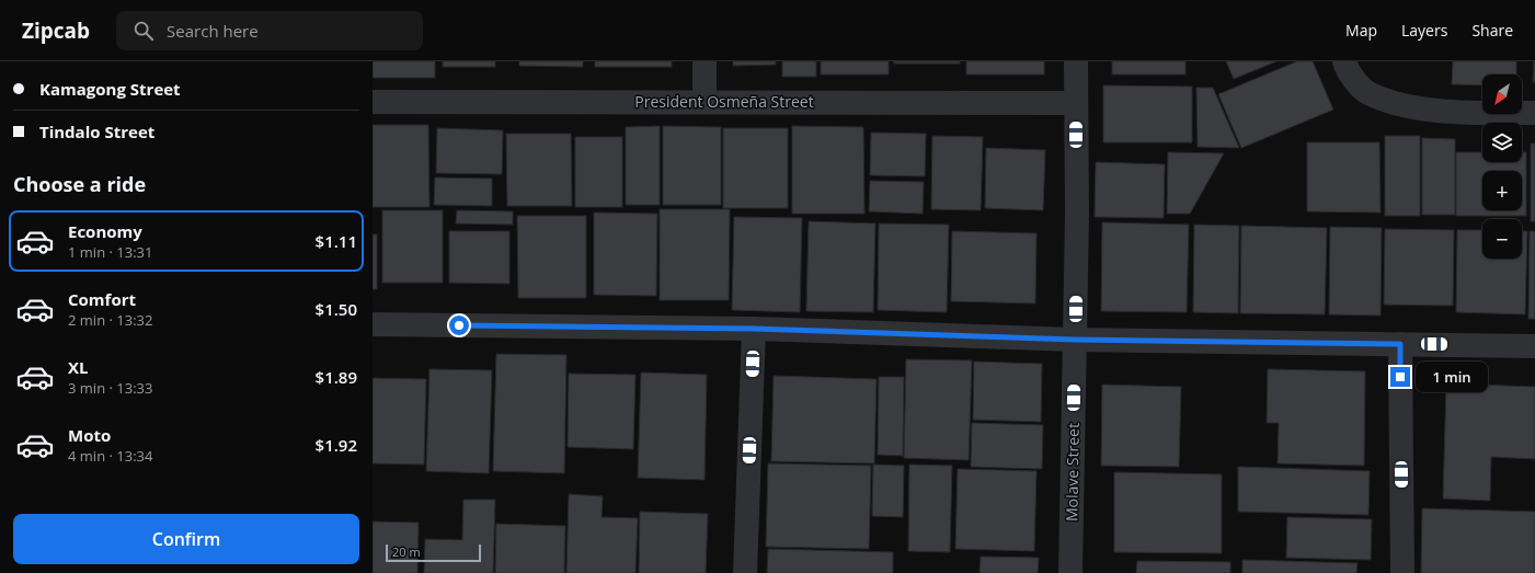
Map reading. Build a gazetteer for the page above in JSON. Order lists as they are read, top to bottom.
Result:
{
  "streets": {
    "street": ["President Osmeña Street", "Molave Street"]
  },
  "crossings": [
    ["President Osmeña Street", "Molave Street"]
  ],
  "scale_bar": "20 m",
  "north": "bottom left",
  "page": {
    "header": "Zipcab",
    "search": "Search here",
    "nav": ["Map", "Layers", "Share"],
    "banner": ["Kamagong Street", "Tindalo Street"],
    "map_buttons": ["+", "−"],
    "heading": "Choose a ride",
    "list": [
      {
        "name": "Economy",
        "note": "1 min · 13:31",
        "value": "$1.11"
      },
      {
        "name": "Comfort",
        "note": "2 min · 13:32",
        "value": "$1.50"
      },
      {
        "name": "XL",
        "note": "3 min · 13:33",
        "value": "$1.89"
      },
      {
        "name": "Moto",
        "note": "4 min · 13:34",
        "value": "$1.92"
      }
    ],
    "bubble": "1 min",
    "buttons": "Confirm",
    "scale": "20 m"
  }
}
